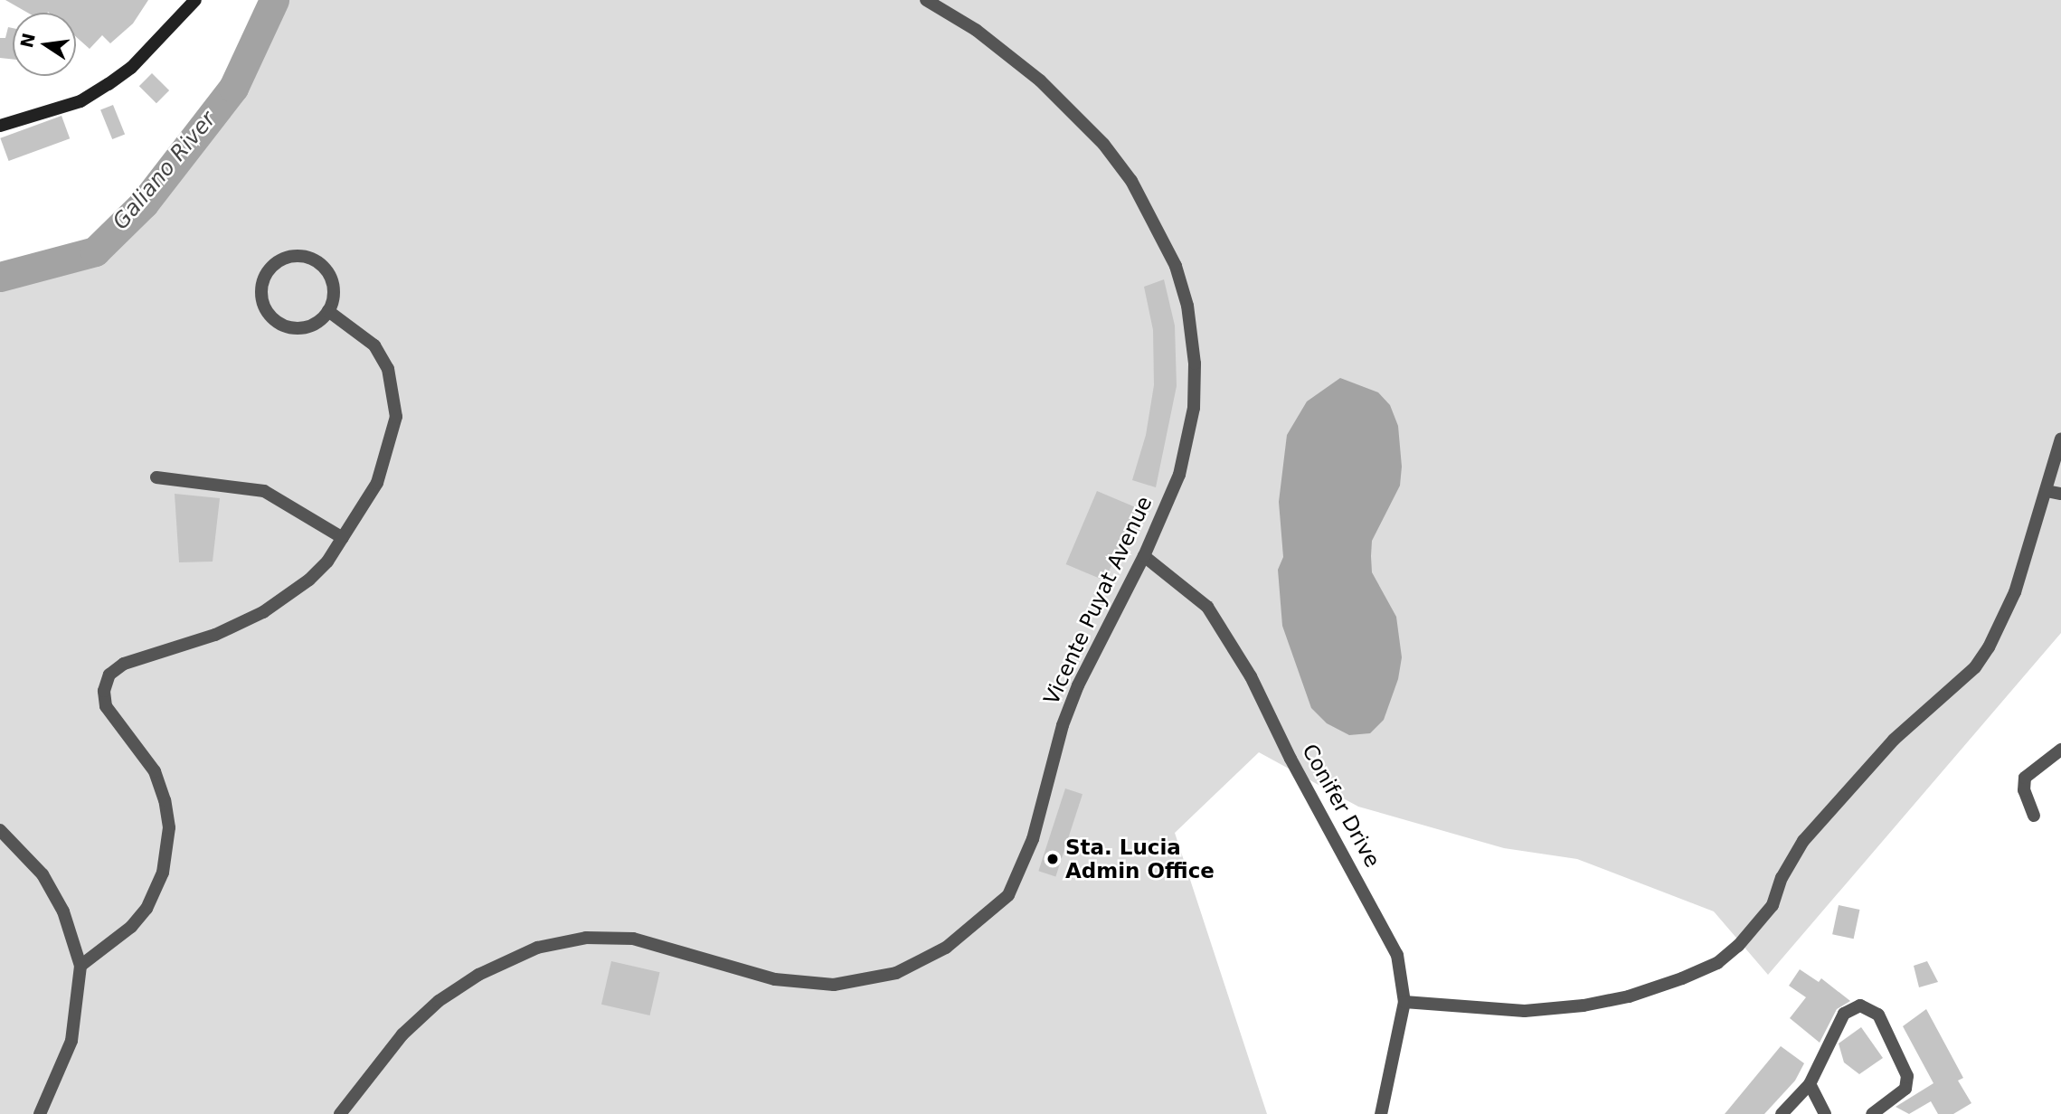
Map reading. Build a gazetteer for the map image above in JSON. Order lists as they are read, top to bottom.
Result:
{
  "streets": {
    "street": ["Vicente Puyat Avenue", "Conifer Drive"]
  },
  "crossings": [
    ["Vicente Puyat Avenue", "Conifer Drive"]
  ],
  "water": ["Galiano River"],
  "places": ["Sta. Lucia Admin Office"],
  "north": "left"
}
